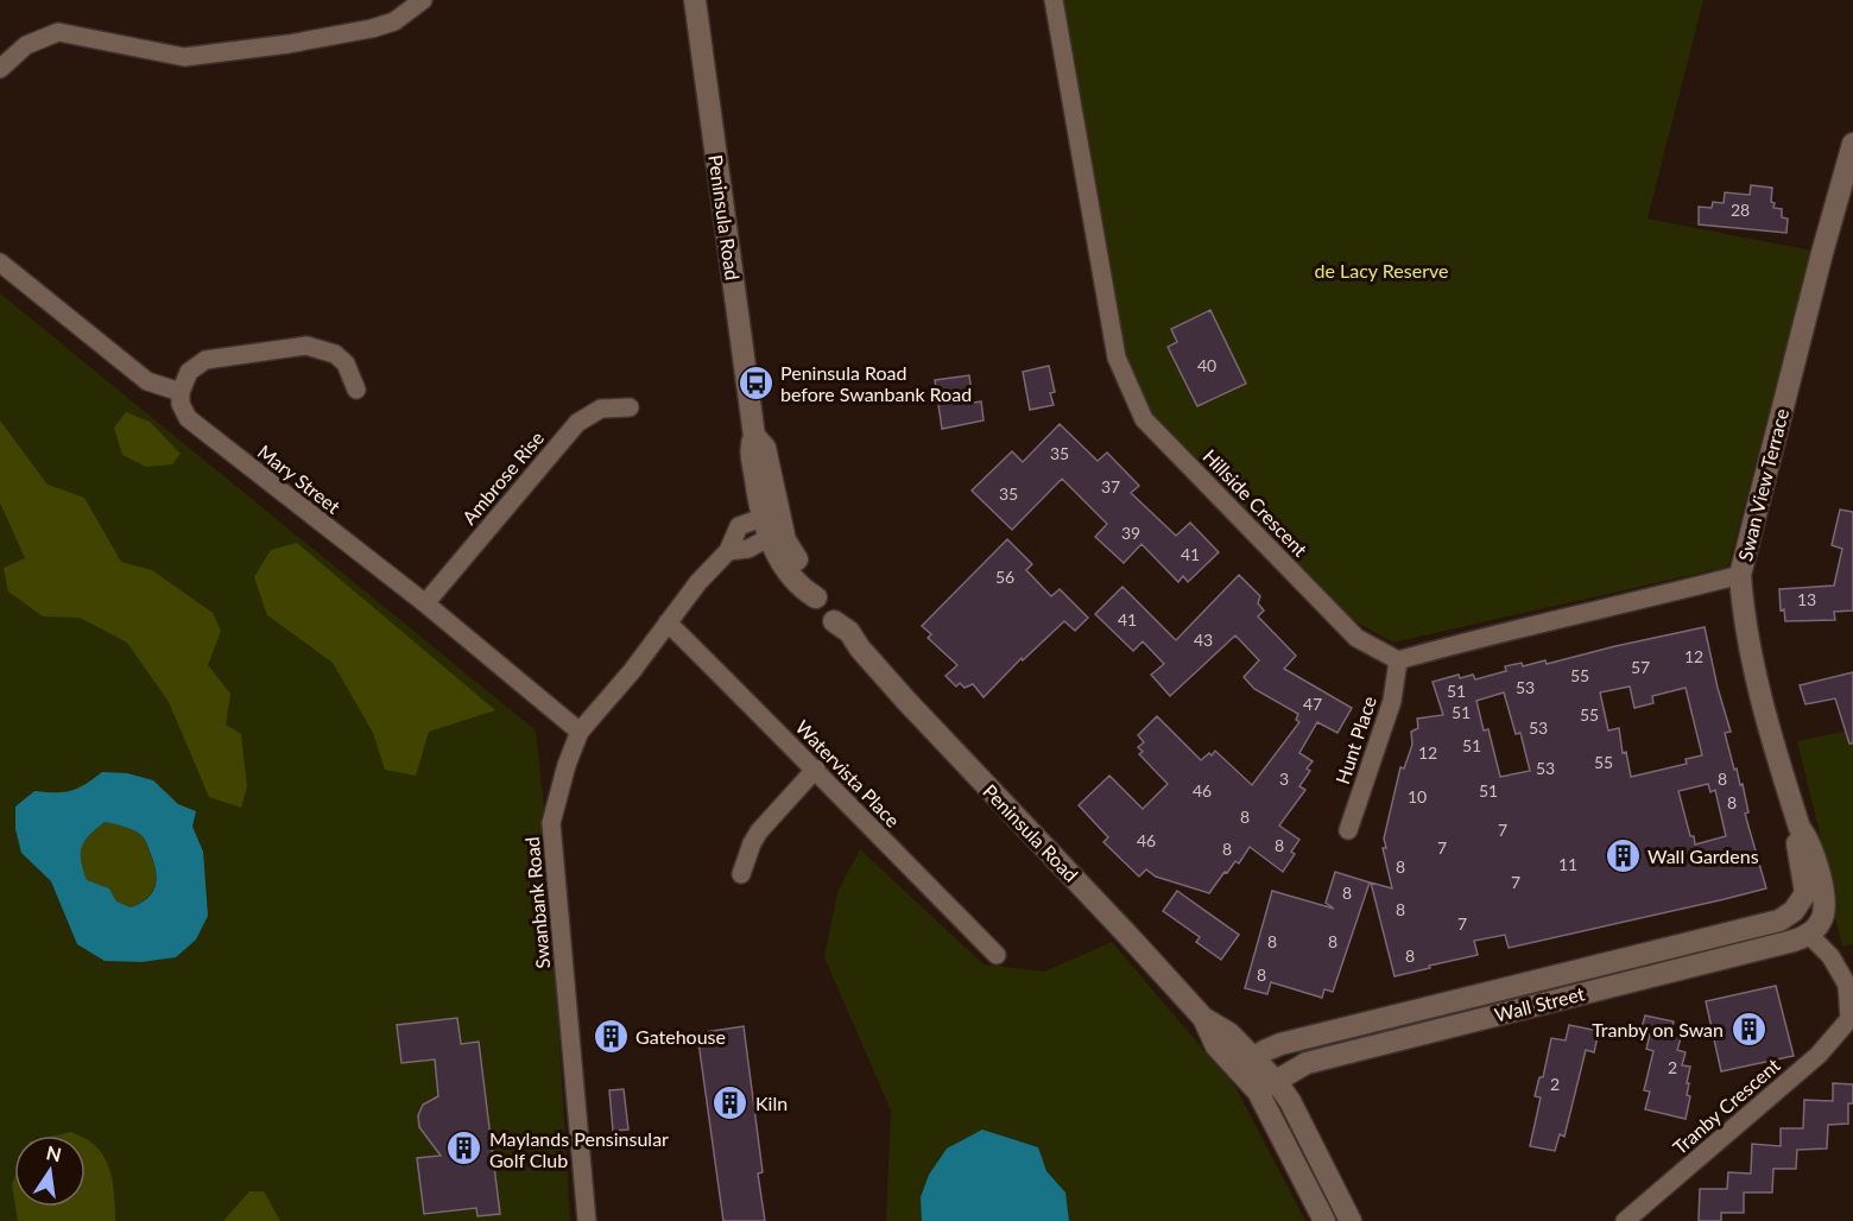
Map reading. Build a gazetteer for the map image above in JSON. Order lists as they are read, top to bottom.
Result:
{
  "streets": {
    "street": [
      "Peninsula Road",
      "Ambrose Rise",
      "Mary Street",
      "Swan View Terrace",
      "Hillside Crescent",
      "Hunt Place",
      "Watervista Place",
      "Swanbank Road",
      "Wall Street",
      "Tranby Crescent"
    ]
  },
  "crossings": [
    ["Peninsula Road", "Swanbank Road"],
    ["Peninsula Road", "Wall Street"],
    ["Ambrose Rise", "Mary Street"],
    ["Mary Street", "Swanbank Road"],
    ["Swan View Terrace", "Wall Street"],
    ["Hillside Crescent", "Hunt Place"],
    ["Watervista Place", "Swanbank Road"]
  ],
  "parks": ["de Lacy Reserve"],
  "places": {
    "bus stop": ["Peninsula Road before Swanbank Road"],
    "building": [
      "Wall Gardens",
      "Tranby on Swan",
      "Gatehouse",
      "Kiln",
      "Maylands Pensinsular Golf Club"
    ]
  },
  "house_numbers": [
    "28",
    "40",
    "35",
    "37",
    "35",
    "39",
    "41",
    "56",
    "13",
    "41",
    "43",
    "12",
    "57",
    "55",
    "53",
    "51",
    "47",
    "51",
    "55",
    "53",
    "51",
    "12",
    "55",
    "53",
    "3",
    "8",
    "46",
    "51",
    "10",
    "8",
    "8",
    "7",
    "46",
    "8",
    "7",
    "8",
    "11",
    "8",
    "7",
    "8",
    "8",
    "7",
    "8",
    "8",
    "8",
    "8",
    "2",
    "2"
  ],
  "north": "top"
}
